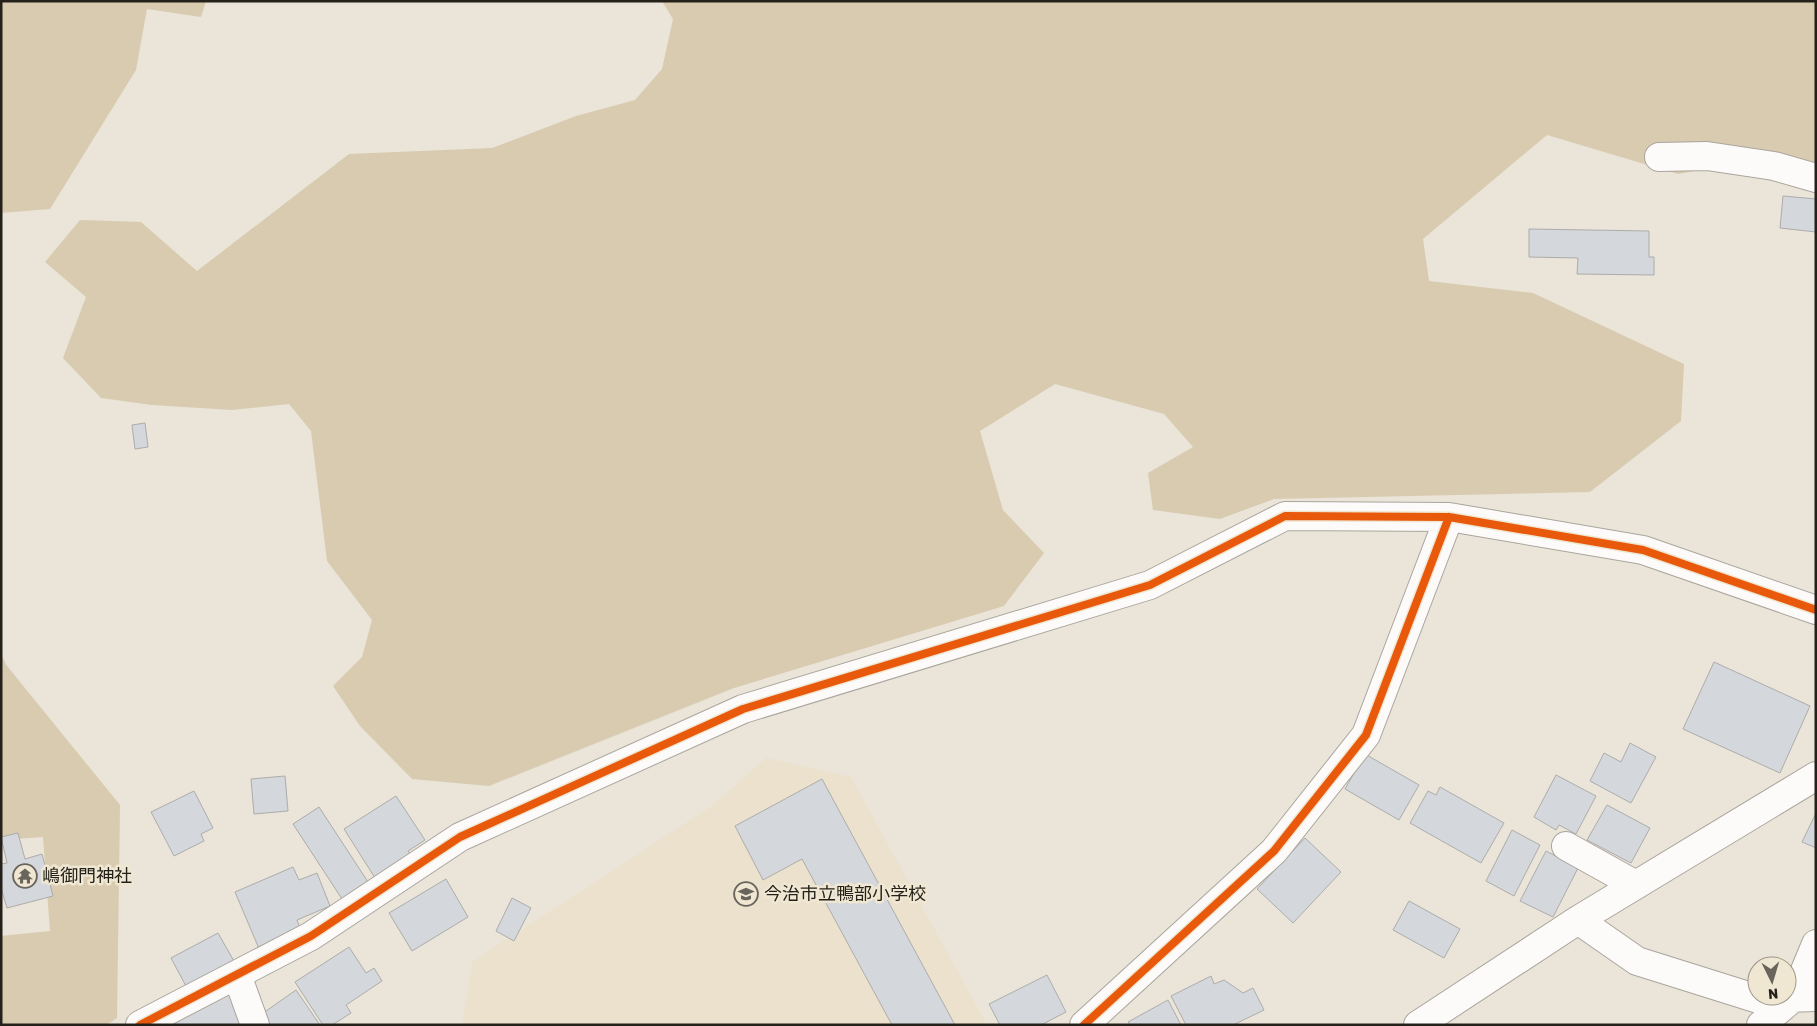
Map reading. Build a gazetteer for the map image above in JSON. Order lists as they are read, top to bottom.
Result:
{
  "places": {
    "temple": ["嶋御門神社"],
    "school or university": ["今治市立鴨部小学校"]
  },
  "north": "bottom"
}
